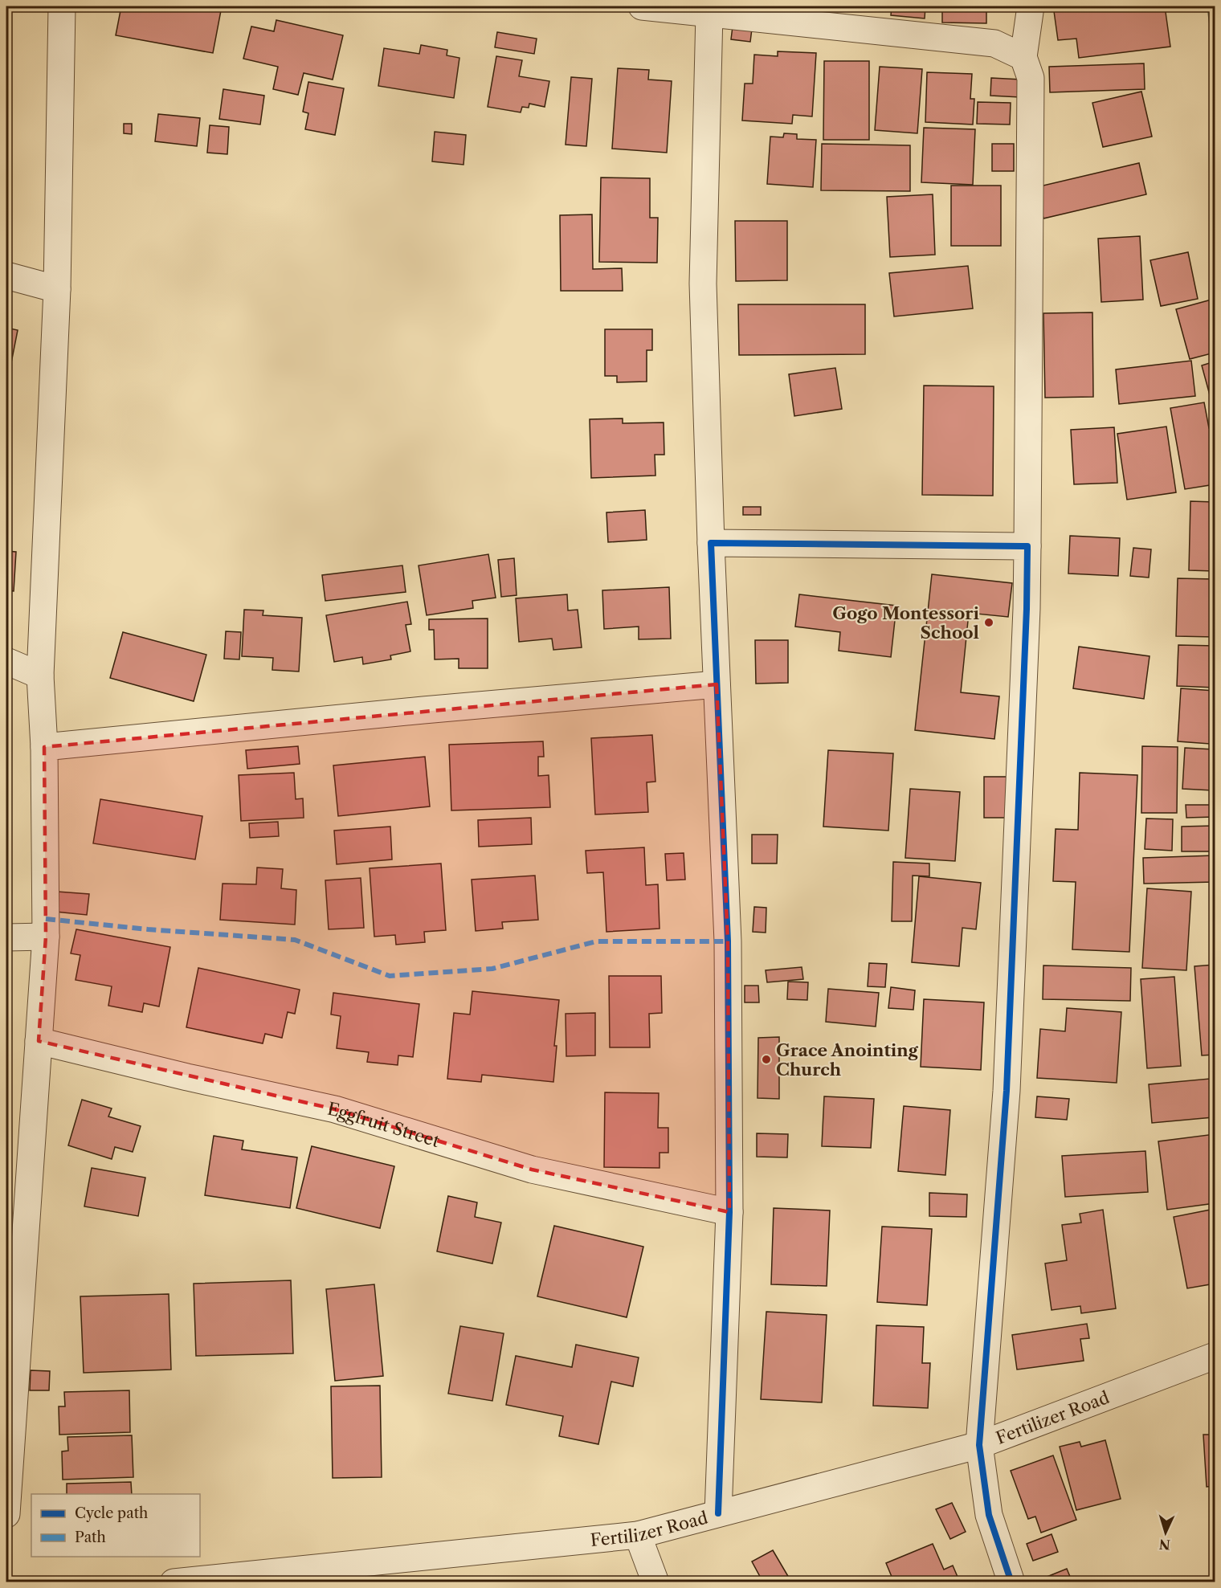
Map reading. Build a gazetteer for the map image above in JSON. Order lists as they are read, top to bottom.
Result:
{
  "streets": {
    "street": ["Eggfruit Street", "Fertilizer Road"]
  },
  "places": ["Gogo Montessori School", "Grace Anointing Church"],
  "legend": ["Cycle path", "Path"],
  "north": "bottom"
}
